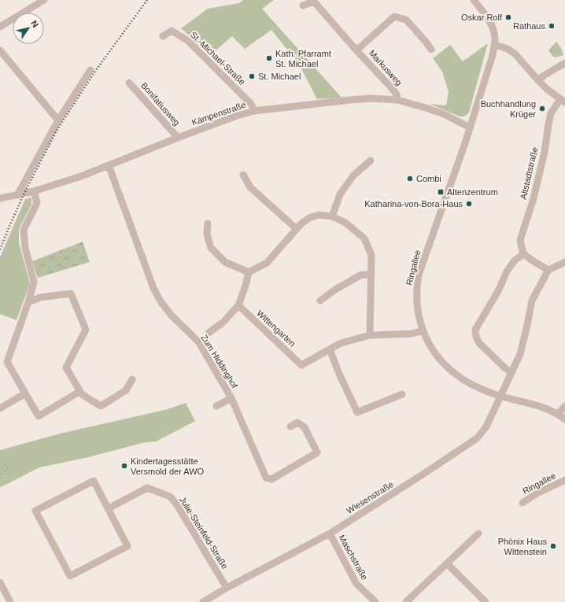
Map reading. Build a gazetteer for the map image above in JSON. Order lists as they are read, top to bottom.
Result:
{
  "streets": {
    "street": [
      "St.-Michael-Straße",
      "Markusweg",
      "Bonifatiusweg",
      "Kämpenstraße",
      "Altstadtstraße",
      "Ringallee",
      "Wittengarten",
      "Zum Hiddinghof",
      "Wiesenstraße",
      "Julie-Steinfeld-Straße",
      "Maschstraße"
    ]
  },
  "crossings": [
    ["St.-Michael-Straße", "Kämpenstraße"],
    ["Markusweg", "Kämpenstraße"],
    ["Bonifatiusweg", "Kämpenstraße"],
    ["Kämpenstraße", "Ringallee"],
    ["Kämpenstraße", "Zum Hiddinghof"],
    ["Ringallee", "Wiesenstraße"],
    ["Wiesenstraße", "Julie-Steinfeld-Straße"],
    ["Wiesenstraße", "Maschstraße"]
  ],
  "places": {
    "other": [
      "Oskar Rolf",
      "Rathaus",
      "Kath. Pfarramt St. Michael",
      "St. Michael",
      "Buchhandlung Krüger",
      "Combi",
      "Katharina-von-Bora-Haus",
      "Kindertagesstätte Versmold der AWO",
      "Phönix Haus Wittenstein"
    ],
    "transit": ["Altenzentrum"]
  },
  "north": "top right"
}
